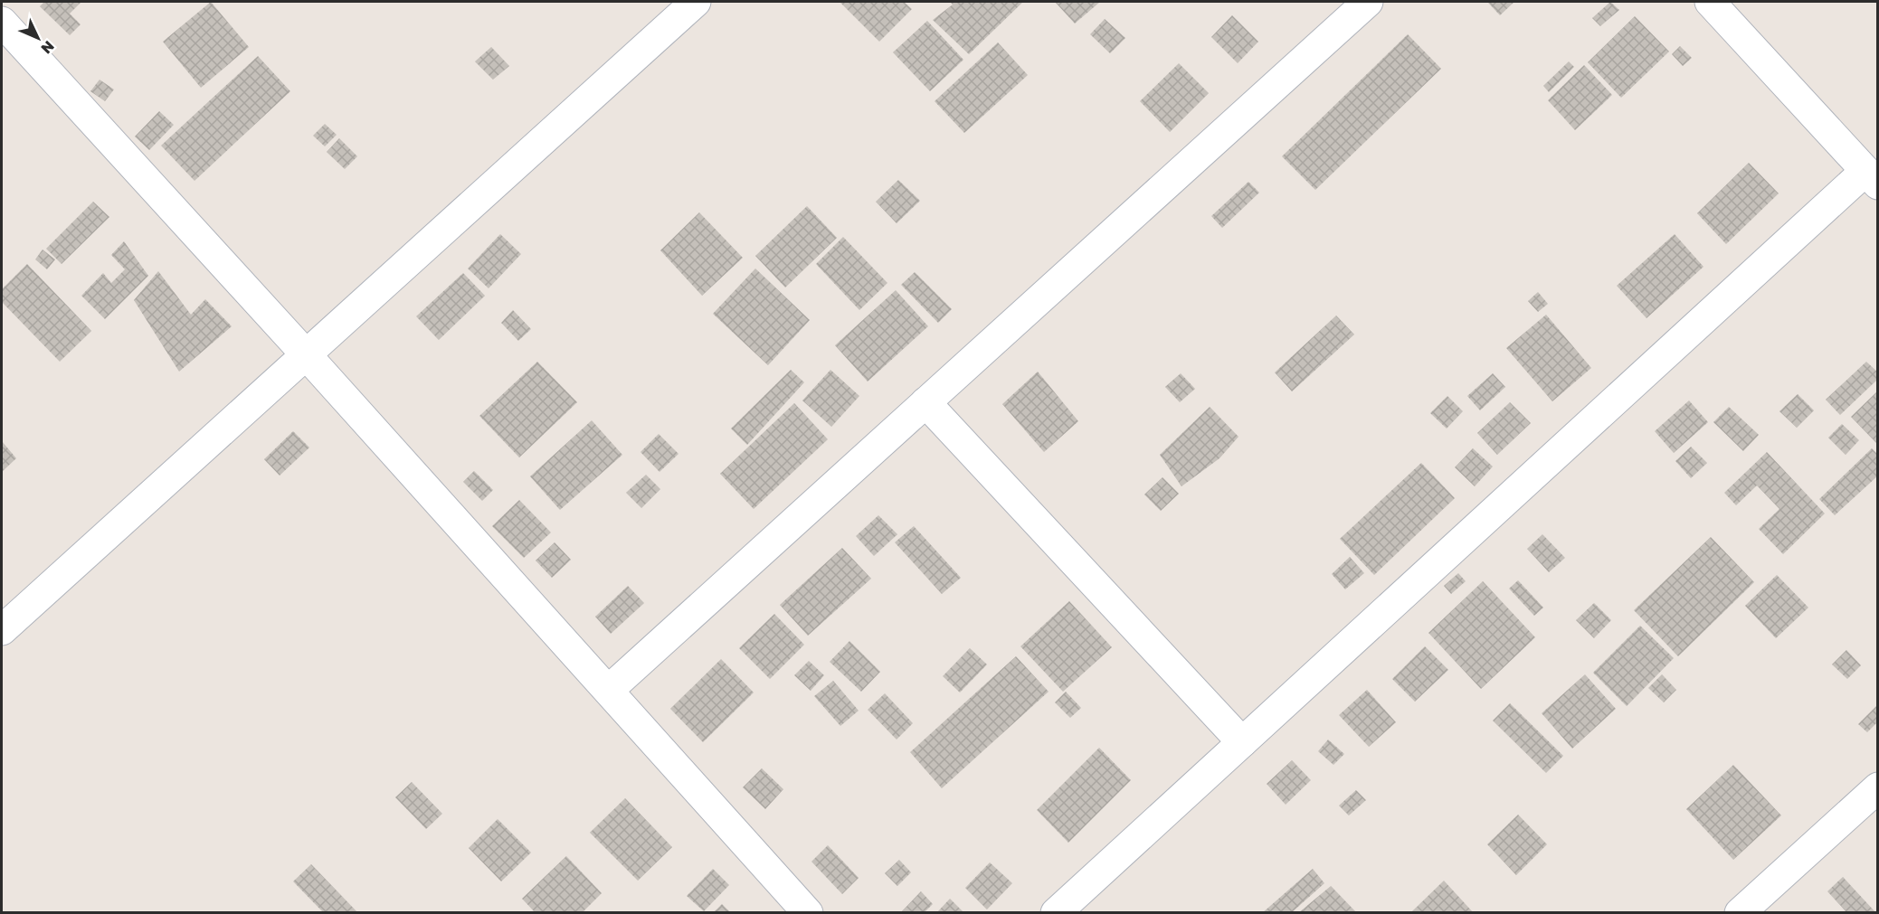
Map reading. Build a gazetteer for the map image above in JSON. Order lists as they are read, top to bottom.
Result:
{
  "north": "bottom right"
}
